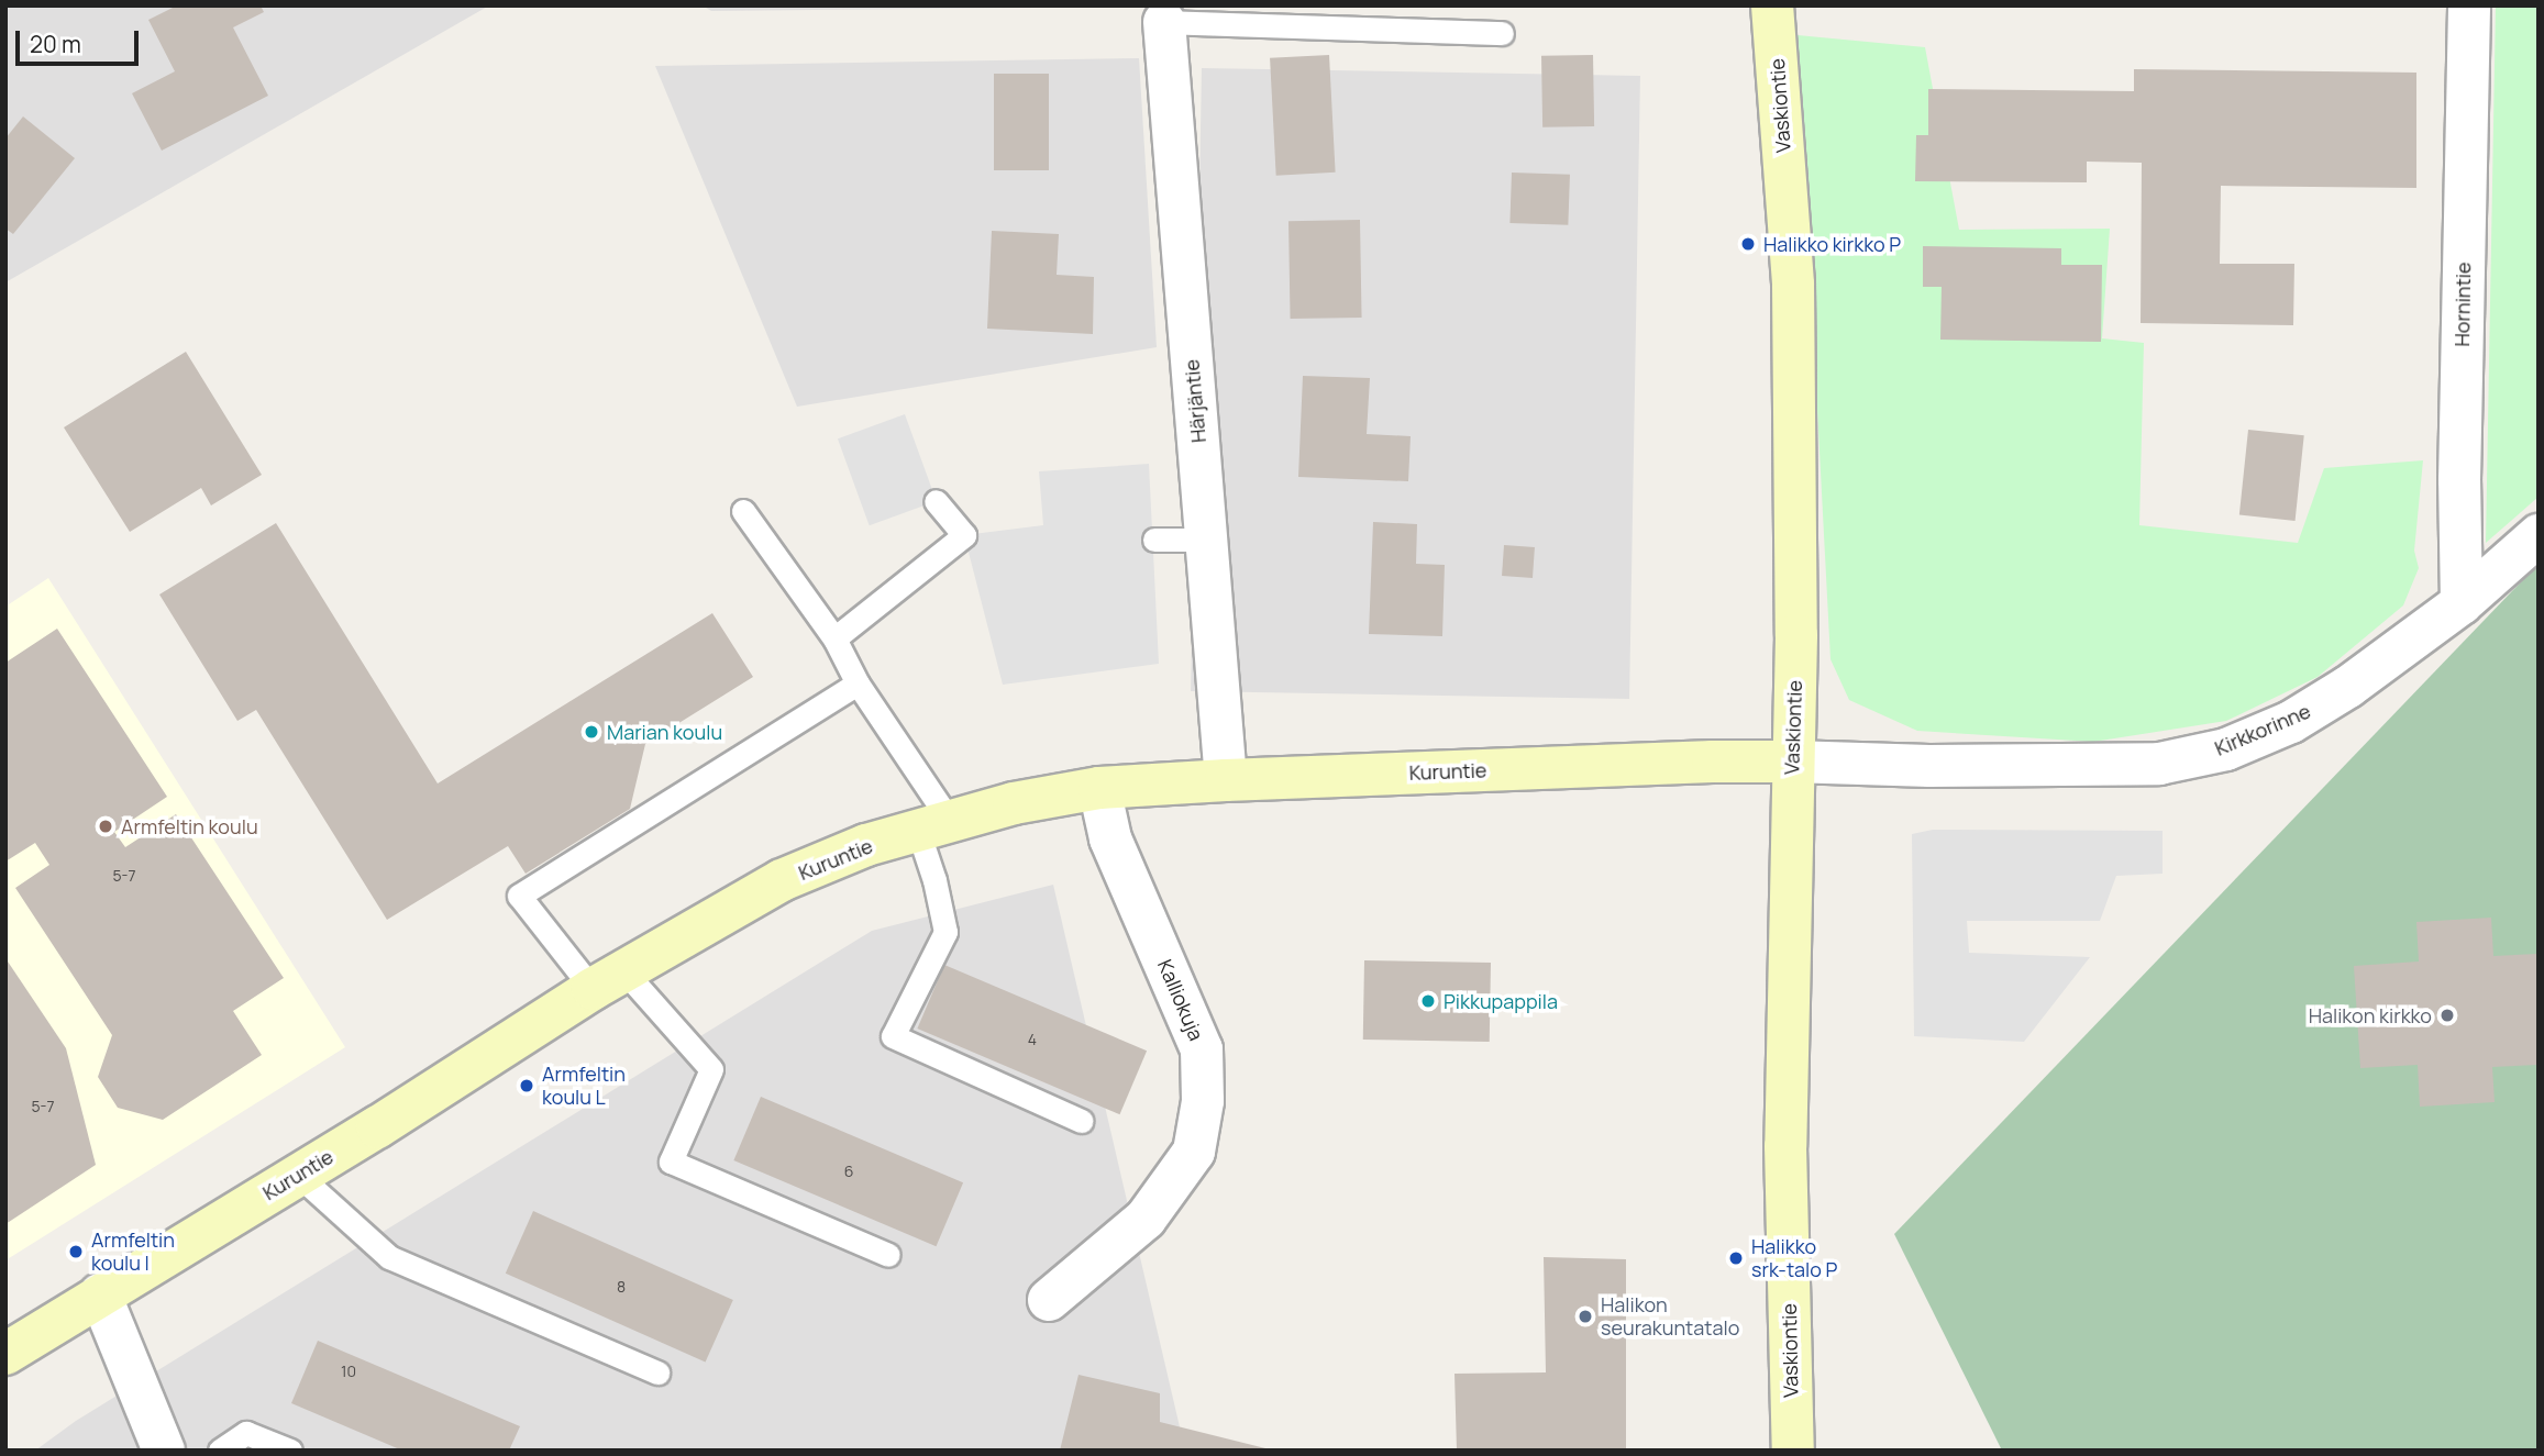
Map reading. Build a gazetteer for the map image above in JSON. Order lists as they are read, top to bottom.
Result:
{
  "streets": {
    "street": [
      "Vaskiontie",
      "Hornintie",
      "Härjäntie",
      "Kirkkorinne",
      "Kuruntie",
      "Kalliokuja"
    ]
  },
  "crossings": [
    ["Vaskiontie", "Kirkkorinne"],
    ["Vaskiontie", "Kuruntie"],
    ["Hornintie", "Kirkkorinne"],
    ["Härjäntie", "Kuruntie"],
    ["Kirkkorinne", "Kuruntie"],
    ["Kuruntie", "Kalliokuja"]
  ],
  "places": [
    "Halikko kirkko P",
    "Marian koulu",
    "Armfeltin koulu",
    "Pikkupappila",
    "Halikon kirkko",
    "Armfeltin koulu L",
    "Armfeltin koulu I",
    "Halikko srk-talo P",
    "Halikon seurakuntatalo"
  ],
  "house_numbers": [
    "5-7",
    "4",
    "5-7",
    "6",
    "8",
    "10"
  ],
  "scale_bar": "20 m"
}
